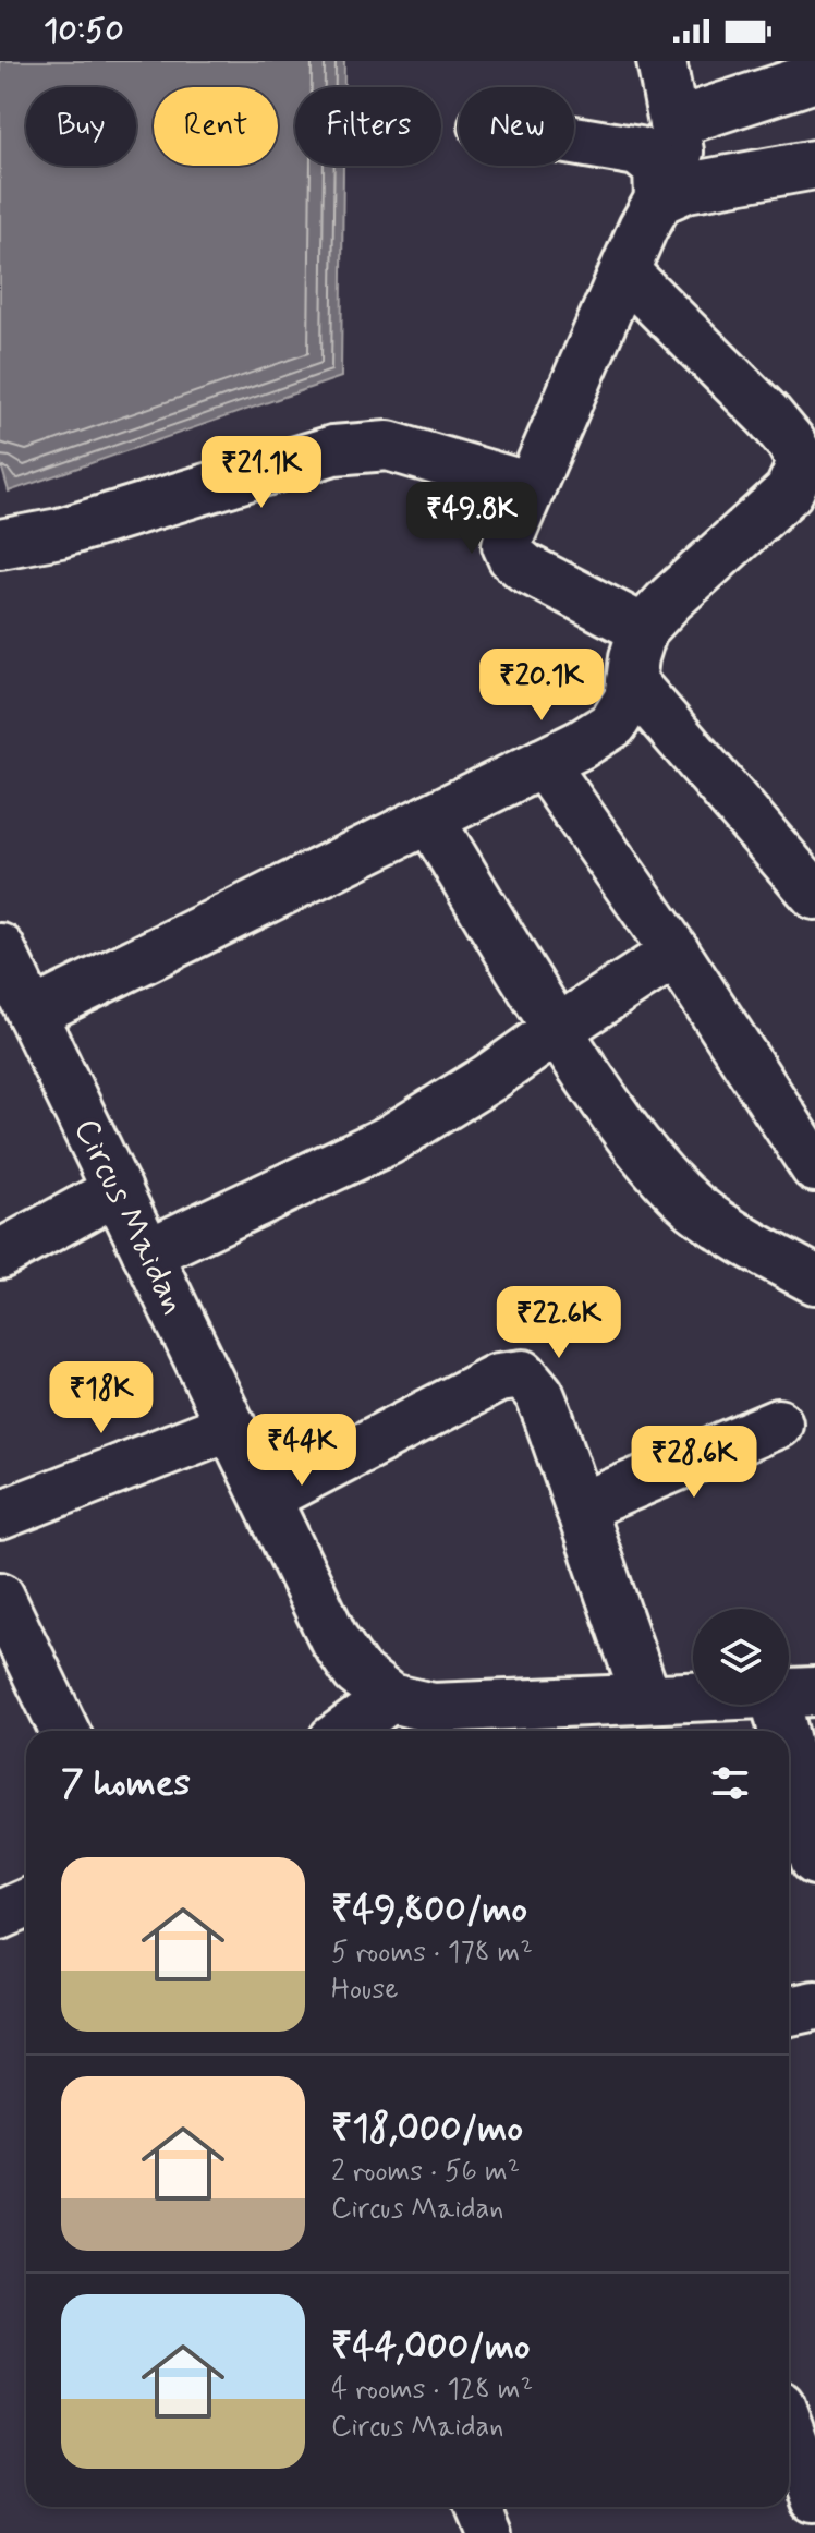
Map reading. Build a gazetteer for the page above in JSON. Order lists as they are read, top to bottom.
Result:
{
  "streets": {
    "street": ["Circus Maidan"]
  },
  "page": {
    "status": "10:50",
    "chip": [
      "Buy",
      "Rent",
      "Filters",
      "New"
    ],
    "price": [
      "₹21.1K",
      "₹49.8K",
      "₹20.1K",
      "₹22.6K",
      "₹18K",
      "₹44K",
      "₹28.6K"
    ],
    "heading": "7 homes",
    "list": [
      {
        "name": "₹49,800/mo",
        "note": "5 rooms · 178 m² · House"
      },
      {
        "name": "₹18,000/mo",
        "note": "2 rooms · 56 m² · Circus Maidan"
      },
      {
        "name": "₹44,000/mo",
        "note": "4 rooms · 128 m² · Circus Maidan"
      }
    ]
  }
}
